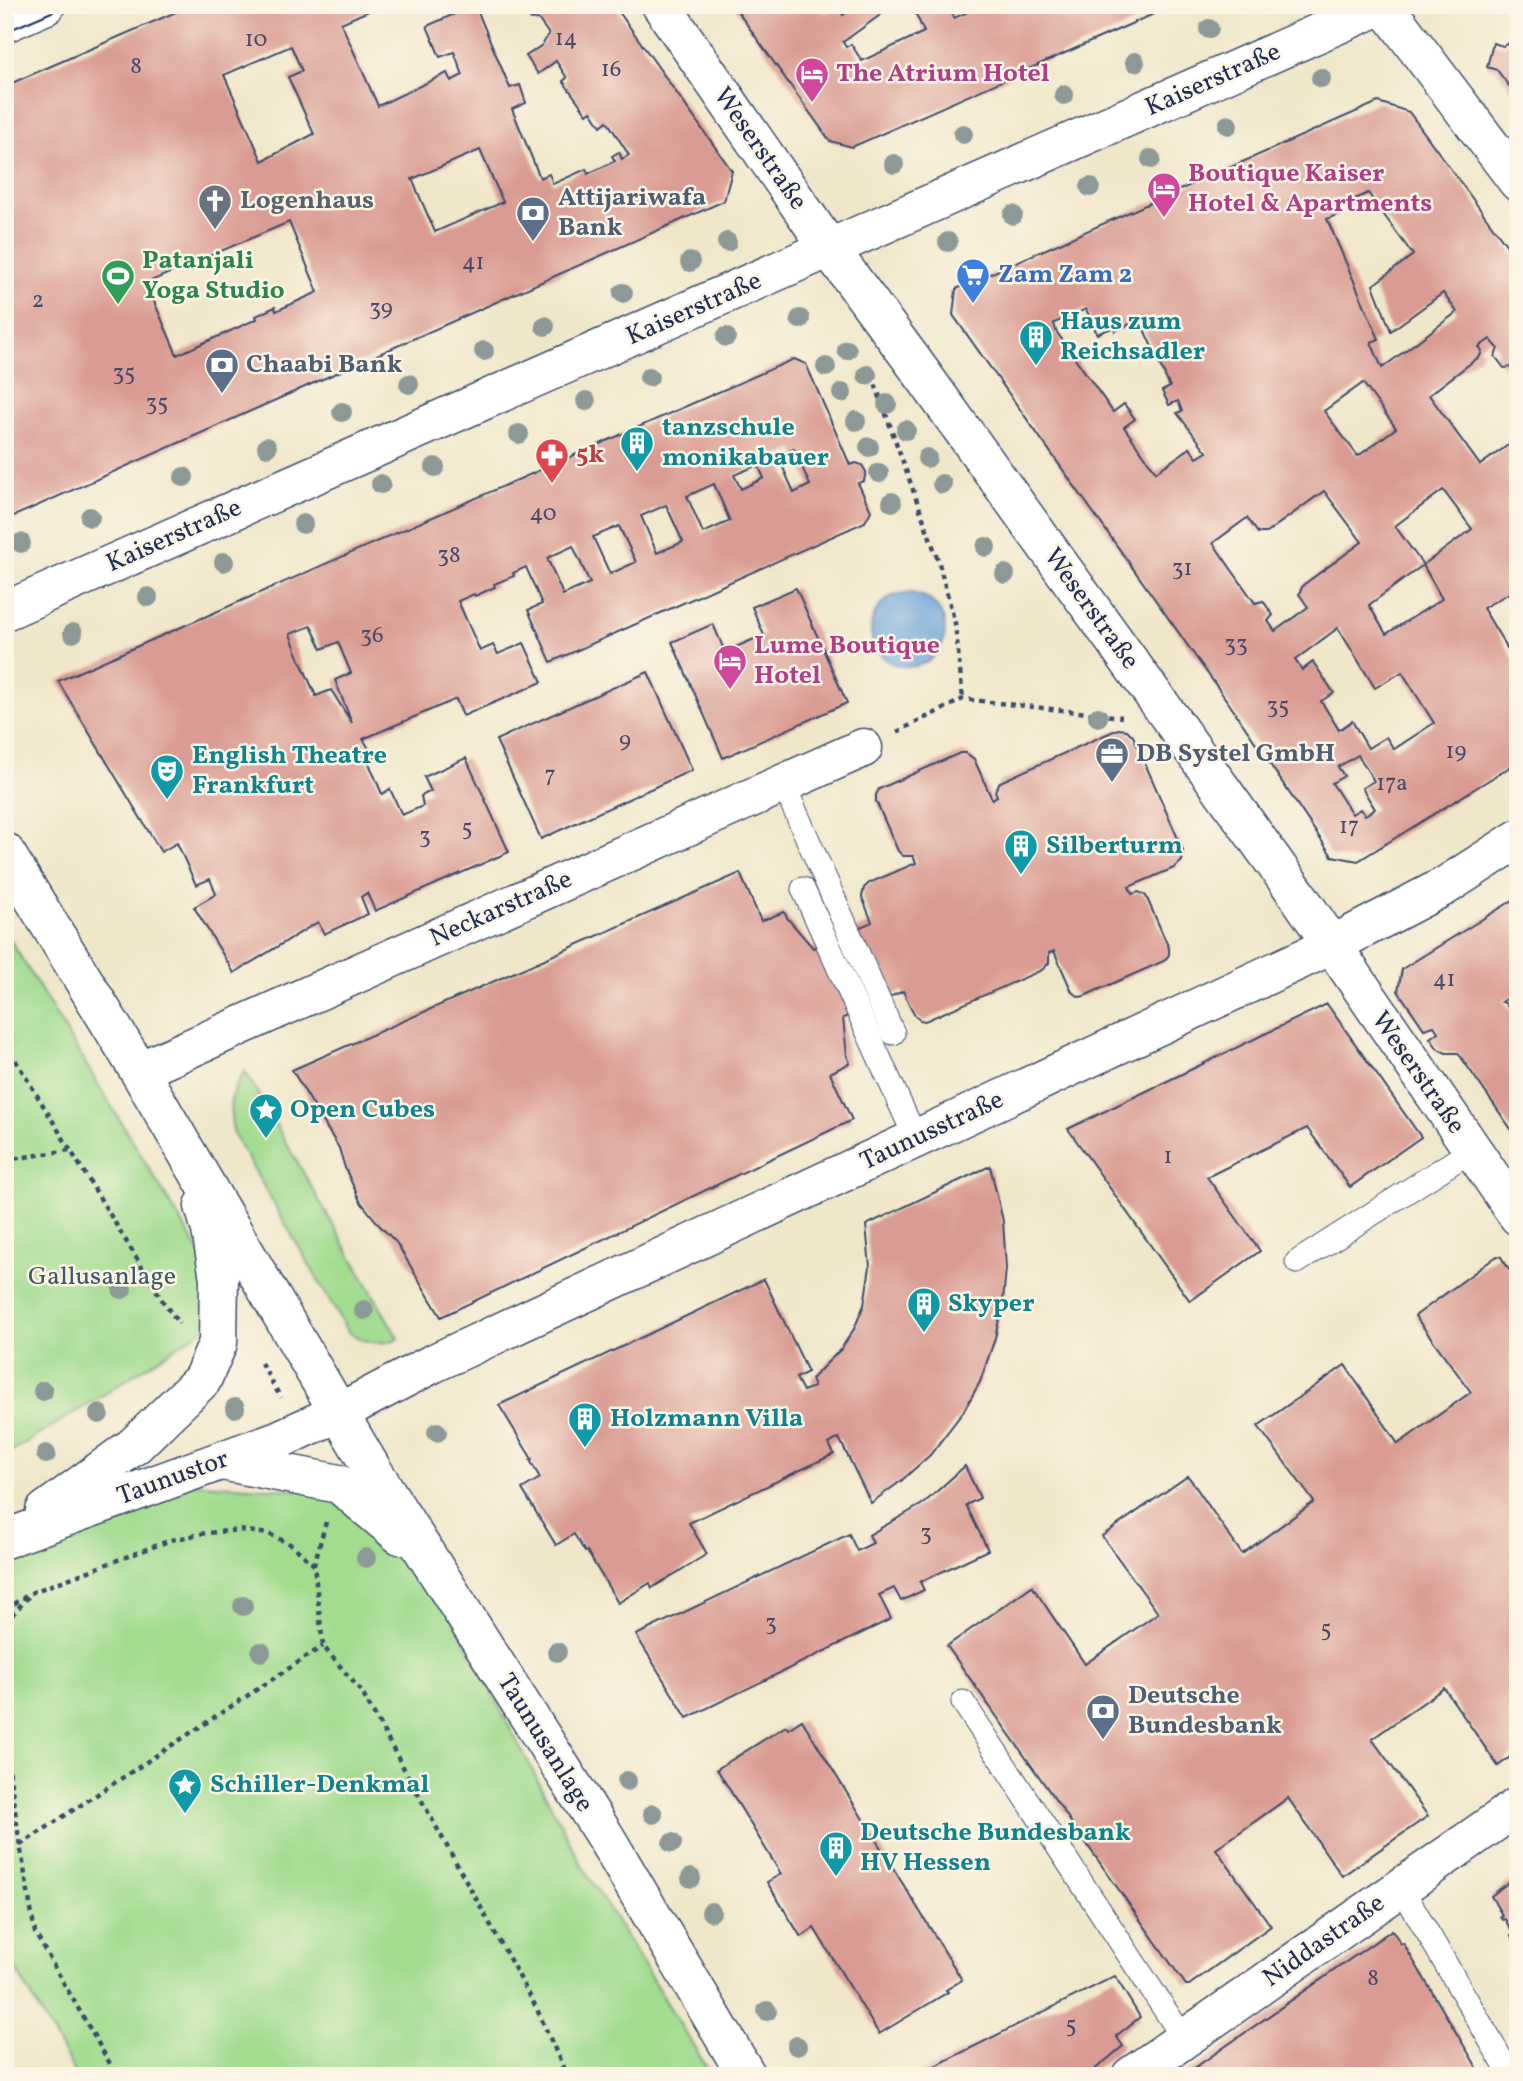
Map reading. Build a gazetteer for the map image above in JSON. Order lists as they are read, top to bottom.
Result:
{
  "streets": {
    "street": [
      "Kaiserstraße",
      "Weserstraße",
      "Neckarstraße",
      "Taunusstraße",
      "Taunustor",
      "Taunusanlage",
      "Niddastraße"
    ]
  },
  "crossings": [
    ["Kaiserstraße", "Weserstraße"],
    ["Weserstraße", "Taunusstraße"],
    ["Taunusstraße", "Taunustor"],
    ["Taunusstraße", "Taunusanlage"],
    ["Taunustor", "Taunusanlage"]
  ],
  "parks": ["Gallusanlage"],
  "places": {
    "hotel": ["The Atrium Hotel", "Boutique Kaiser Hotel & Apartments", "Lume Boutique Hotel"],
    "church": ["Logenhaus"],
    "bank": ["Attijariwafa Bank", "Chaabi Bank", "Deutsche Bundesbank"],
    "supermarket": ["Zam Zam 2"],
    "sports": ["Patanjali Yoga Studio"],
    "building": [
      "Haus zum Reichsadler",
      "tanzschule monikabauer",
      "Silberturm",
      "Skyper",
      "Holzmann Villa",
      "Deutsche Bundesbank HV Hessen"
    ],
    "pharmacy": ["5k"],
    "office": ["DB Systel GmbH"],
    "theatre": ["English Theatre Frankfurt"],
    "place": ["Open Cubes", "Schiller-Denkmal"]
  },
  "house_numbers": [
    "14",
    "10",
    "8",
    "16",
    "41",
    "2",
    "39",
    "35",
    "35",
    "40",
    "38",
    "31",
    "36",
    "33",
    "35",
    "9",
    "19",
    "7",
    "17a",
    "17",
    "5",
    "3",
    "41",
    "1",
    "3",
    "3",
    "5",
    "8",
    "5"
  ]
}
